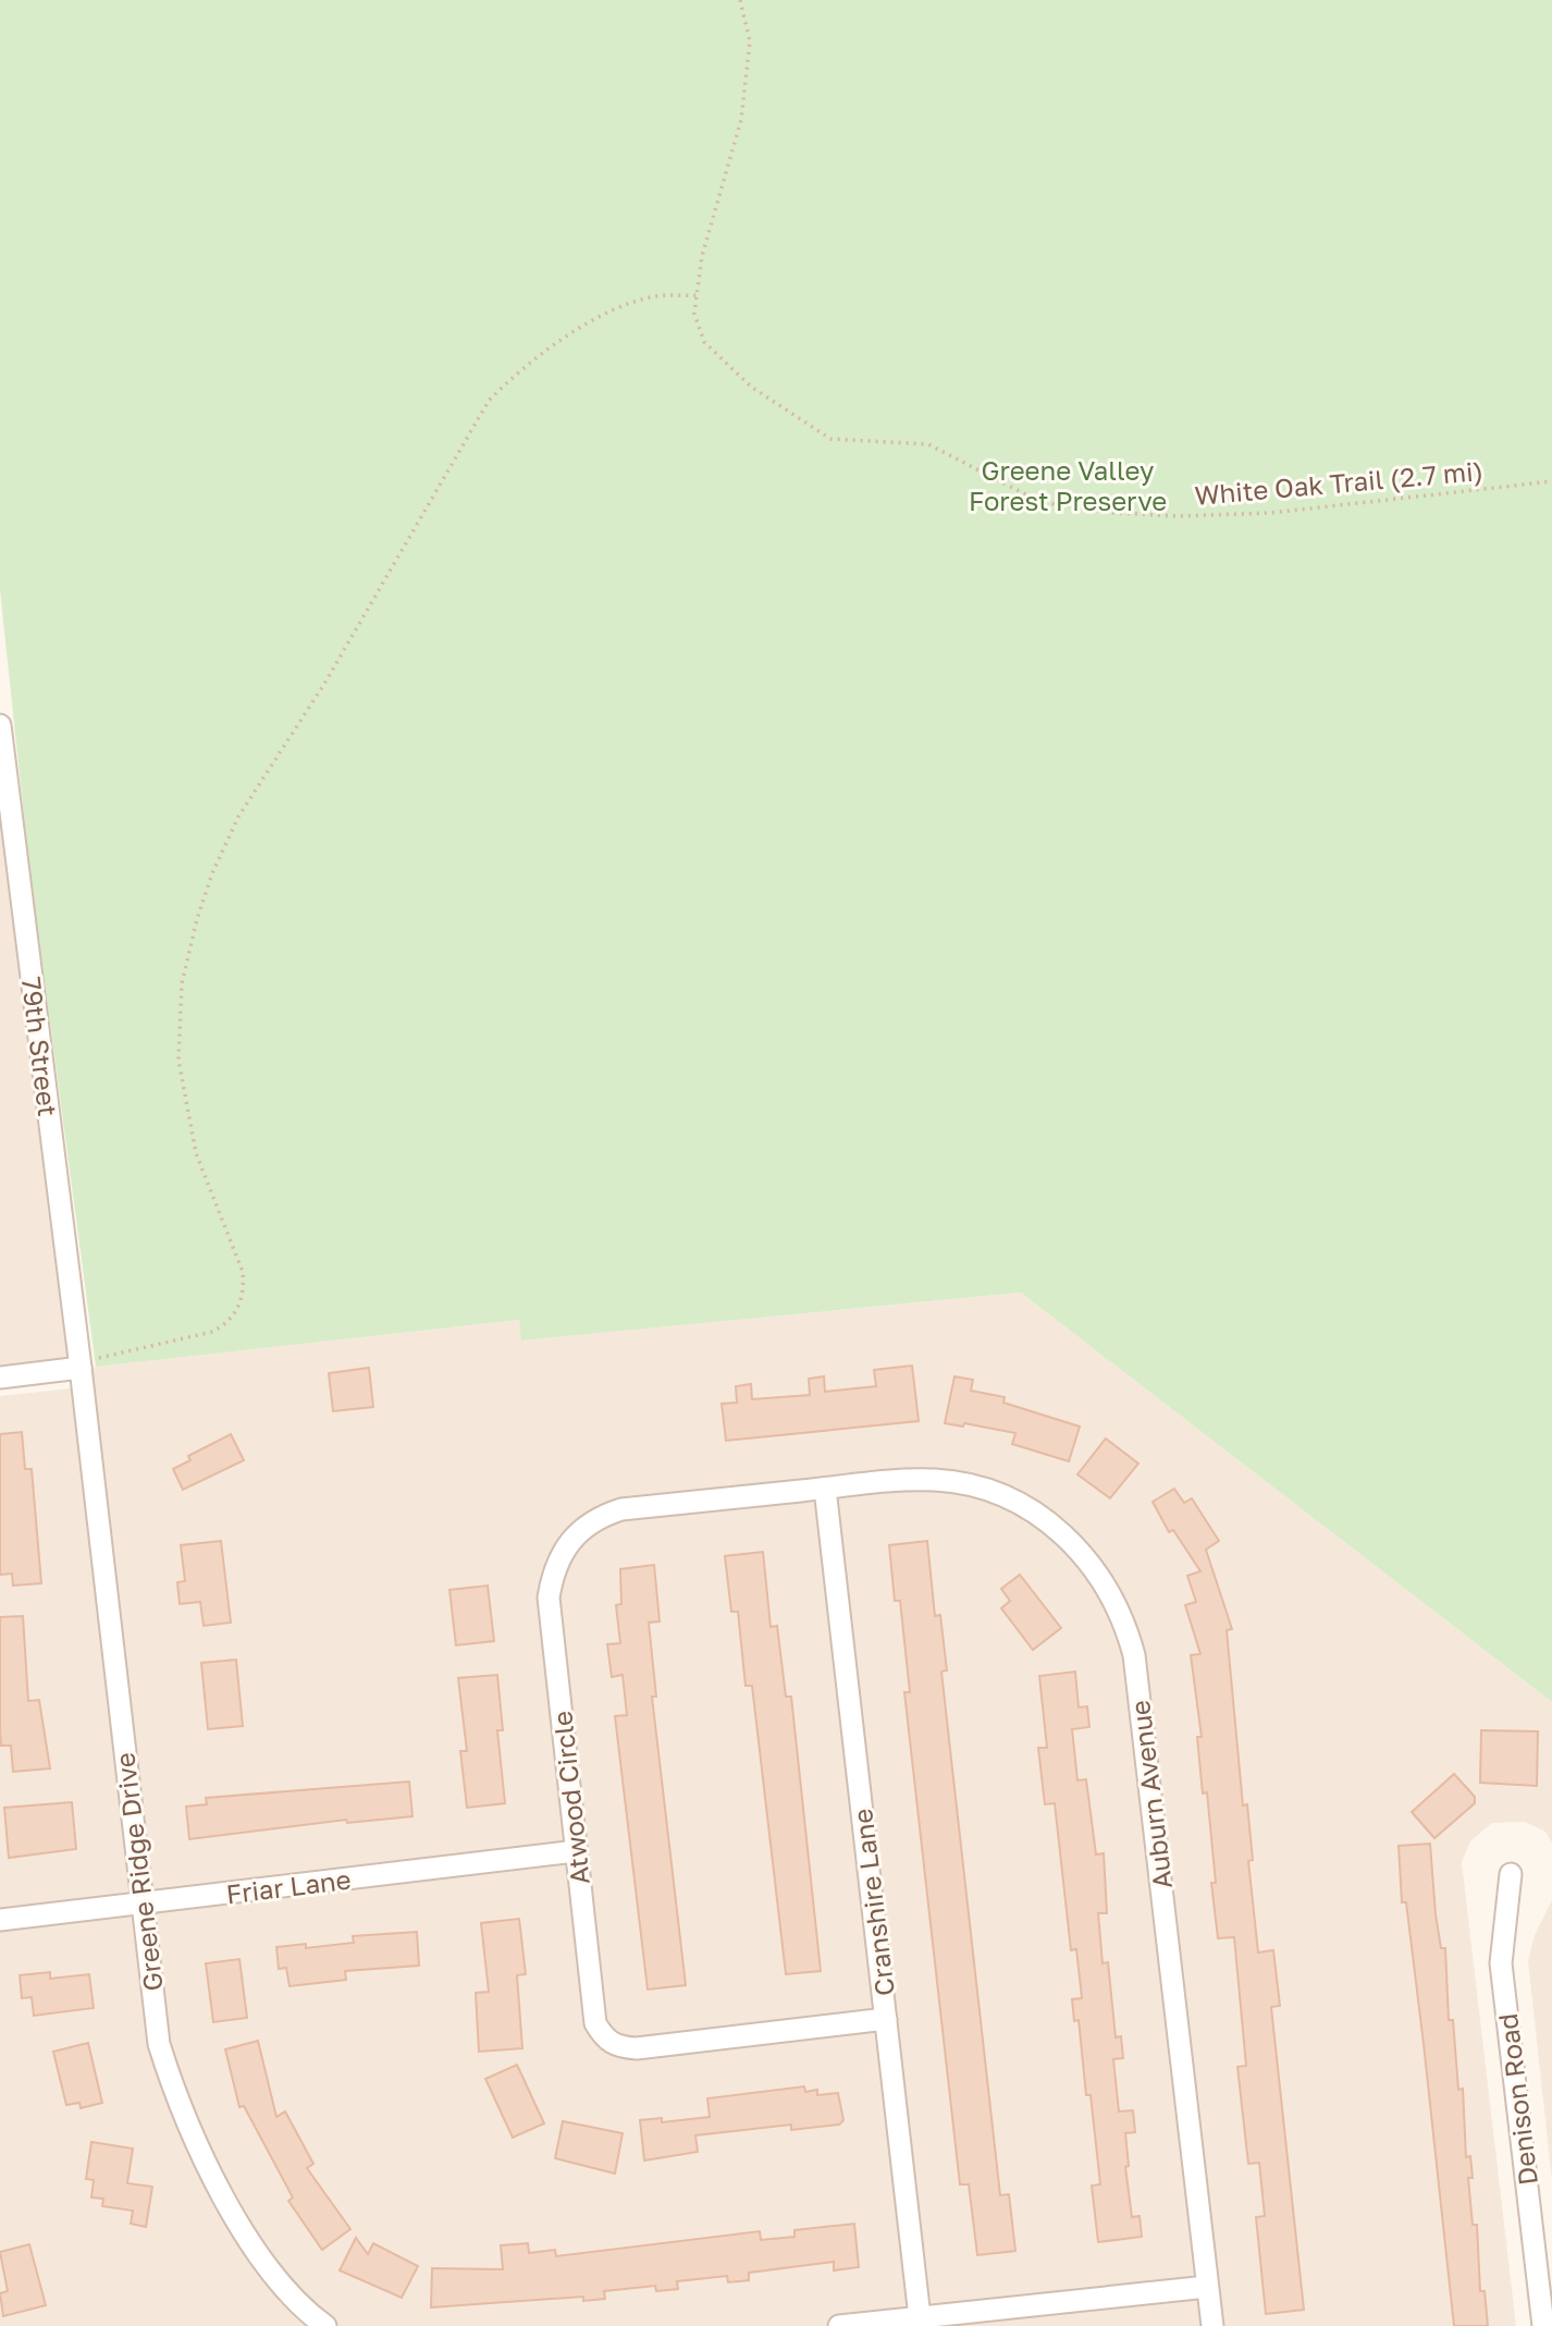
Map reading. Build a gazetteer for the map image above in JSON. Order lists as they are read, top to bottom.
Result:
{
  "streets": {
    "street": [
      "79th Street",
      "Auburn Avenue",
      "Atwood Circle",
      "Greene Ridge Drive",
      "Friar Lane",
      "Cranshire Lane",
      "Denison Road"
    ],
    "path": ["White Oak Trail (2.7 mi)"]
  },
  "crossings": [
    ["79th Street", "Greene Ridge Drive"],
    ["Auburn Avenue", "Atwood Circle"],
    ["Auburn Avenue", "Cranshire Lane"],
    ["Atwood Circle", "Friar Lane"],
    ["Atwood Circle", "Cranshire Lane"],
    ["Greene Ridge Drive", "Friar Lane"]
  ],
  "parks": ["Greene Valley Forest Preserve"]
}
